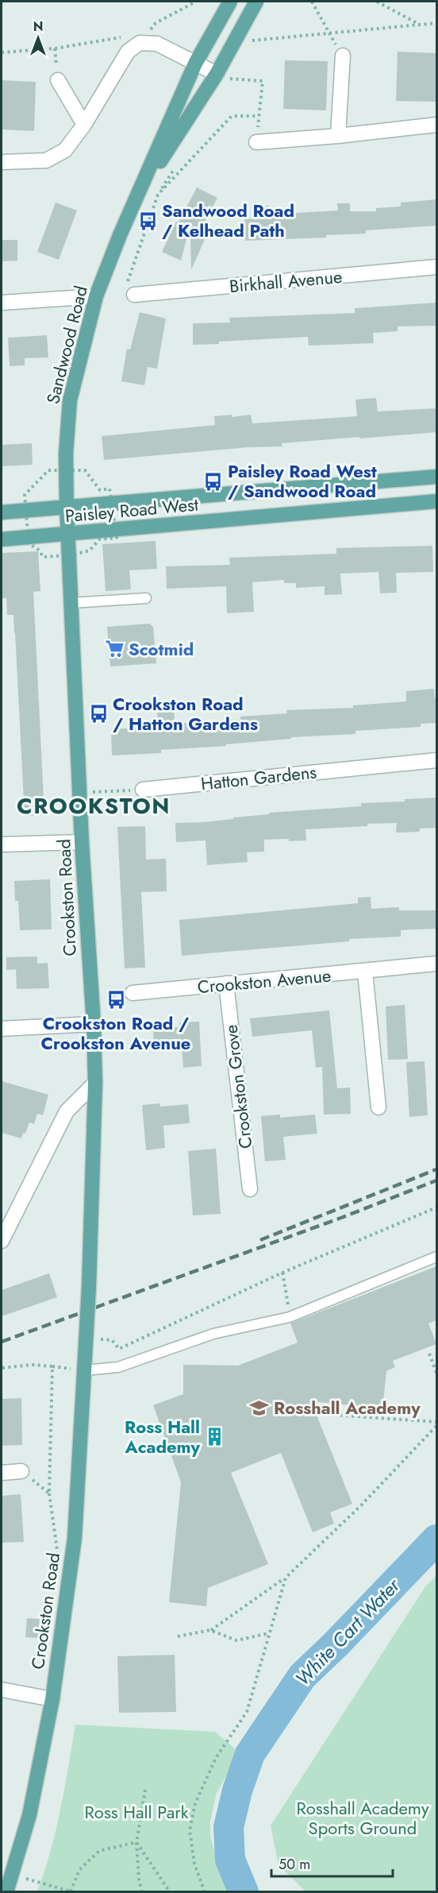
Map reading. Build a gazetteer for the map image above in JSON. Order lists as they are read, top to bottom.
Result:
{
  "streets": {
    "main road": ["Sandwood Road", "Paisley Road West", "Crookston Road"],
    "street": [
      "Birkhall Avenue",
      "Hatton Gardens",
      "Crookston Avenue",
      "Crookston Grove"
    ]
  },
  "crossings": [
    ["Sandwood Road", "Paisley Road West"],
    ["Sandwood Road", "Crookston Road"],
    ["Paisley Road West", "Crookston Road"],
    ["Crookston Avenue", "Crookston Grove"]
  ],
  "districts": ["CROOKSTON"],
  "water": ["White Cart Water"],
  "parks": ["Rosshall Academy Sports Ground", "Ross Hall Park"],
  "places": {
    "bus stop": [
      "Sandwood Road / Kelhead Path",
      "Paisley Road West / Sandwood Road",
      "Crookston Road / Hatton Gardens",
      "Crookston Road / Crookston Avenue"
    ],
    "supermarket": ["Scotmid"],
    "school or university": ["Rosshall Academy"],
    "building": ["Ross Hall Academy"]
  },
  "scale_bar": "50 m",
  "north": "top"
}
